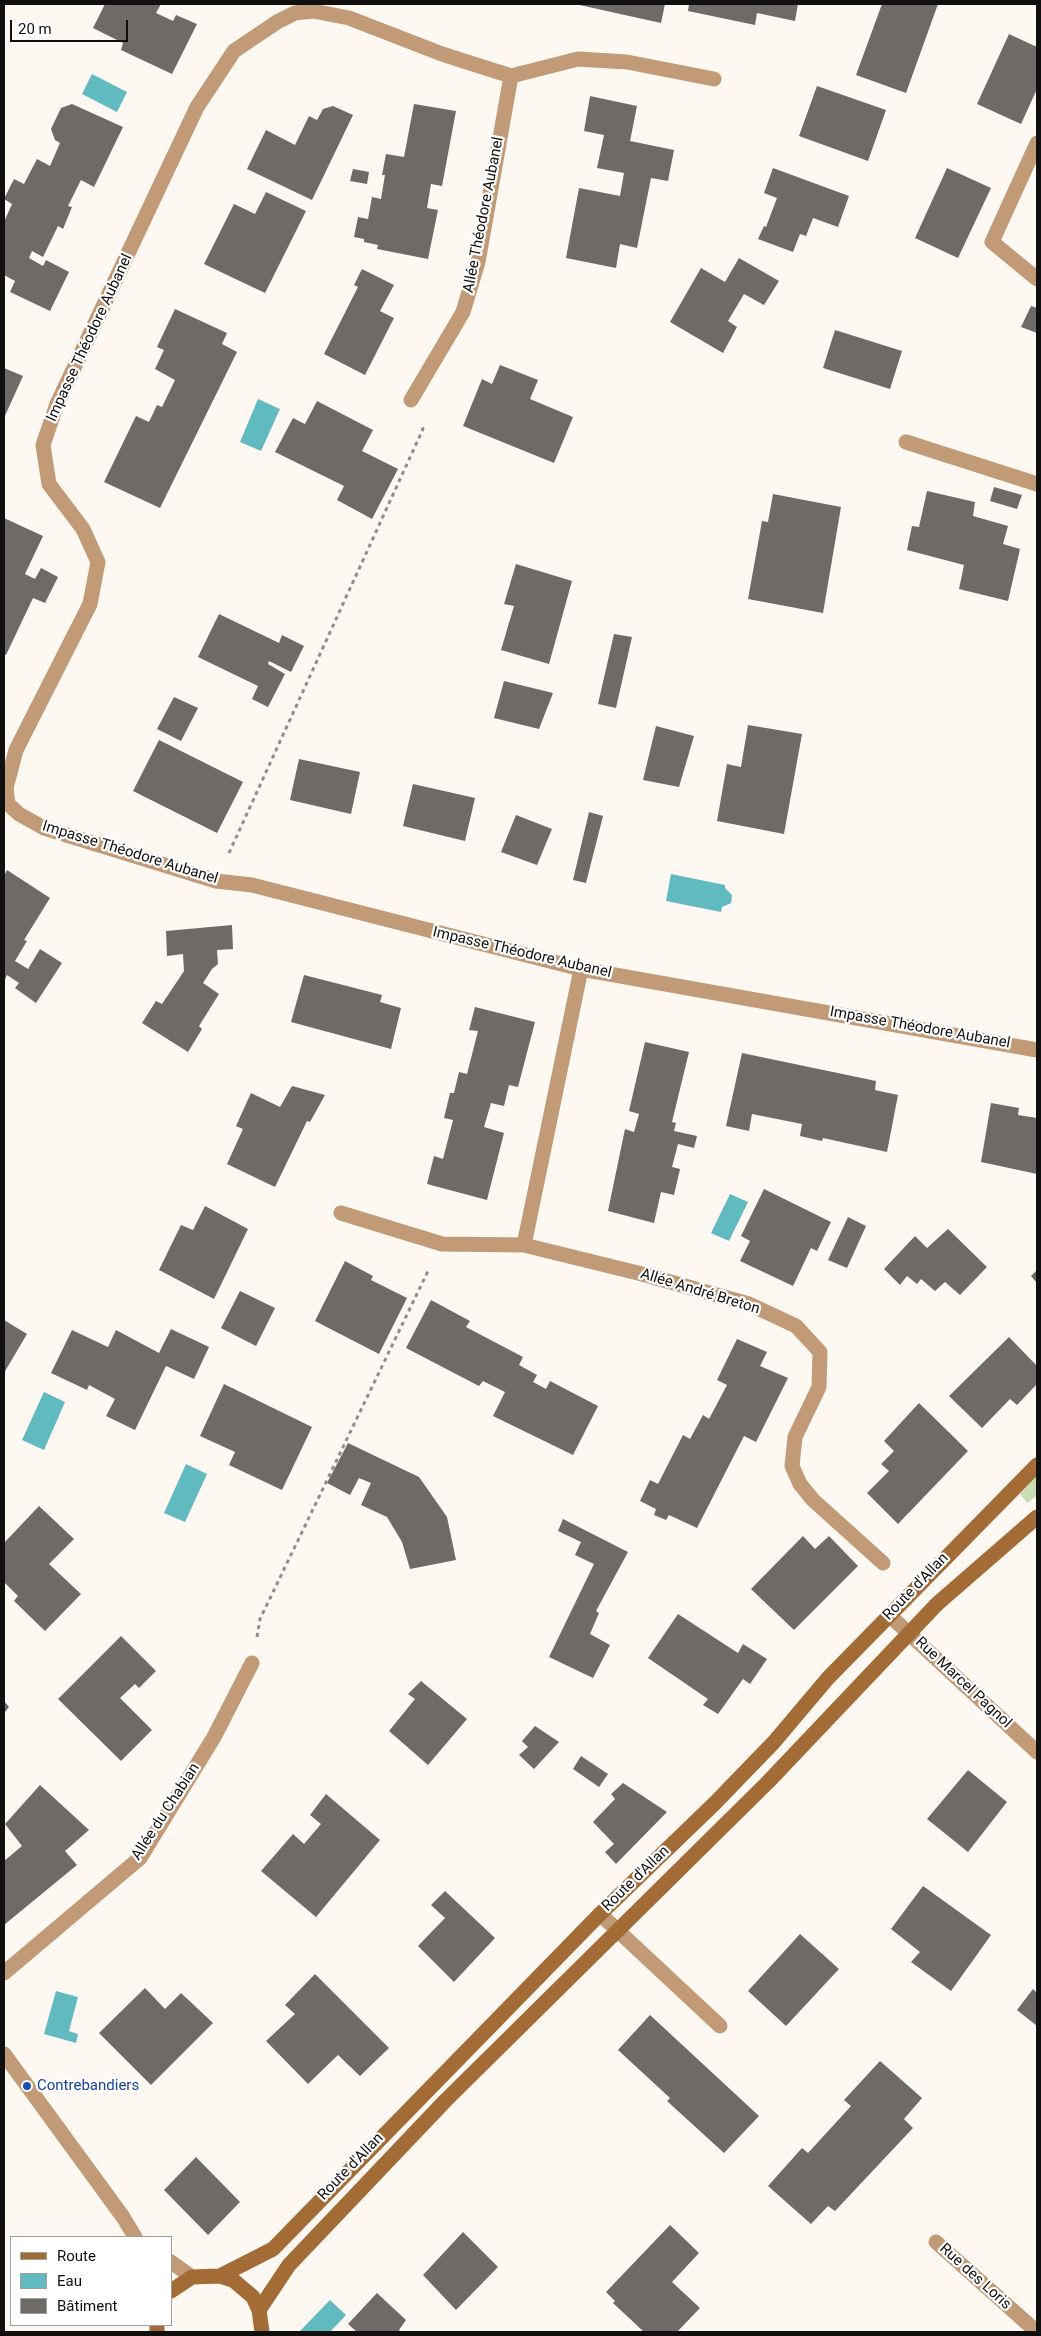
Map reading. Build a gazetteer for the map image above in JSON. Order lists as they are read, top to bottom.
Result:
{
  "streets": {
    "street": [
      "Allée Théodore Aubanel",
      "Impasse Théodore Aubanel",
      "Allée André Breton",
      "Route d'Allan",
      "Rue Marcel Pagnol",
      "Allée du Chabian",
      "Rue des Loris"
    ]
  },
  "crossings": [
    ["Allée Théodore Aubanel", "Impasse Théodore Aubanel"],
    ["Route d'Allan", "Rue Marcel Pagnol"]
  ],
  "places": ["Contrebandiers"],
  "legend": ["Route", "Eau", "Bâtiment"],
  "scale_bar": "20 m"
}
